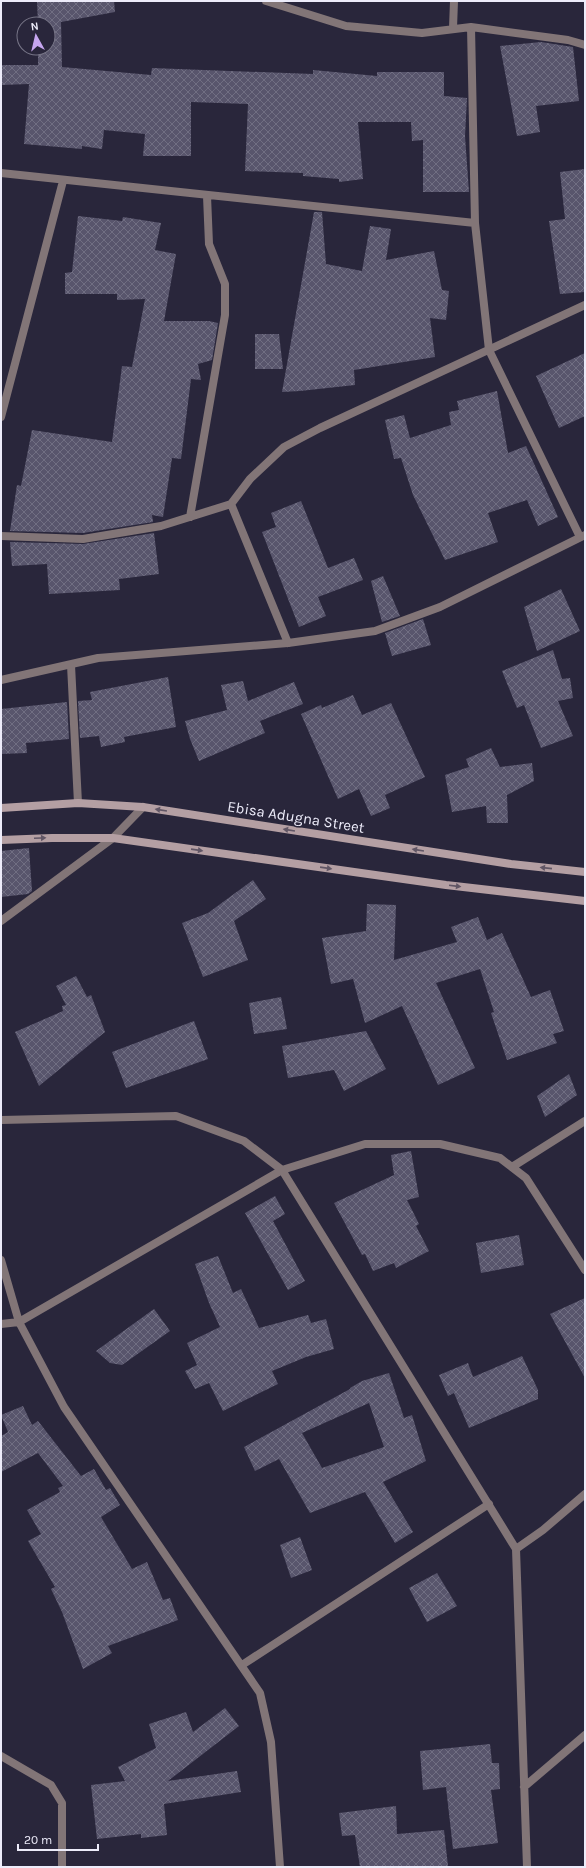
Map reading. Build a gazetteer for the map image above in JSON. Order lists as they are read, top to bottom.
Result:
{
  "streets": {
    "main road": ["Ebisa Adugna Street"]
  },
  "scale_bar": "20 m",
  "north": "top"
}
